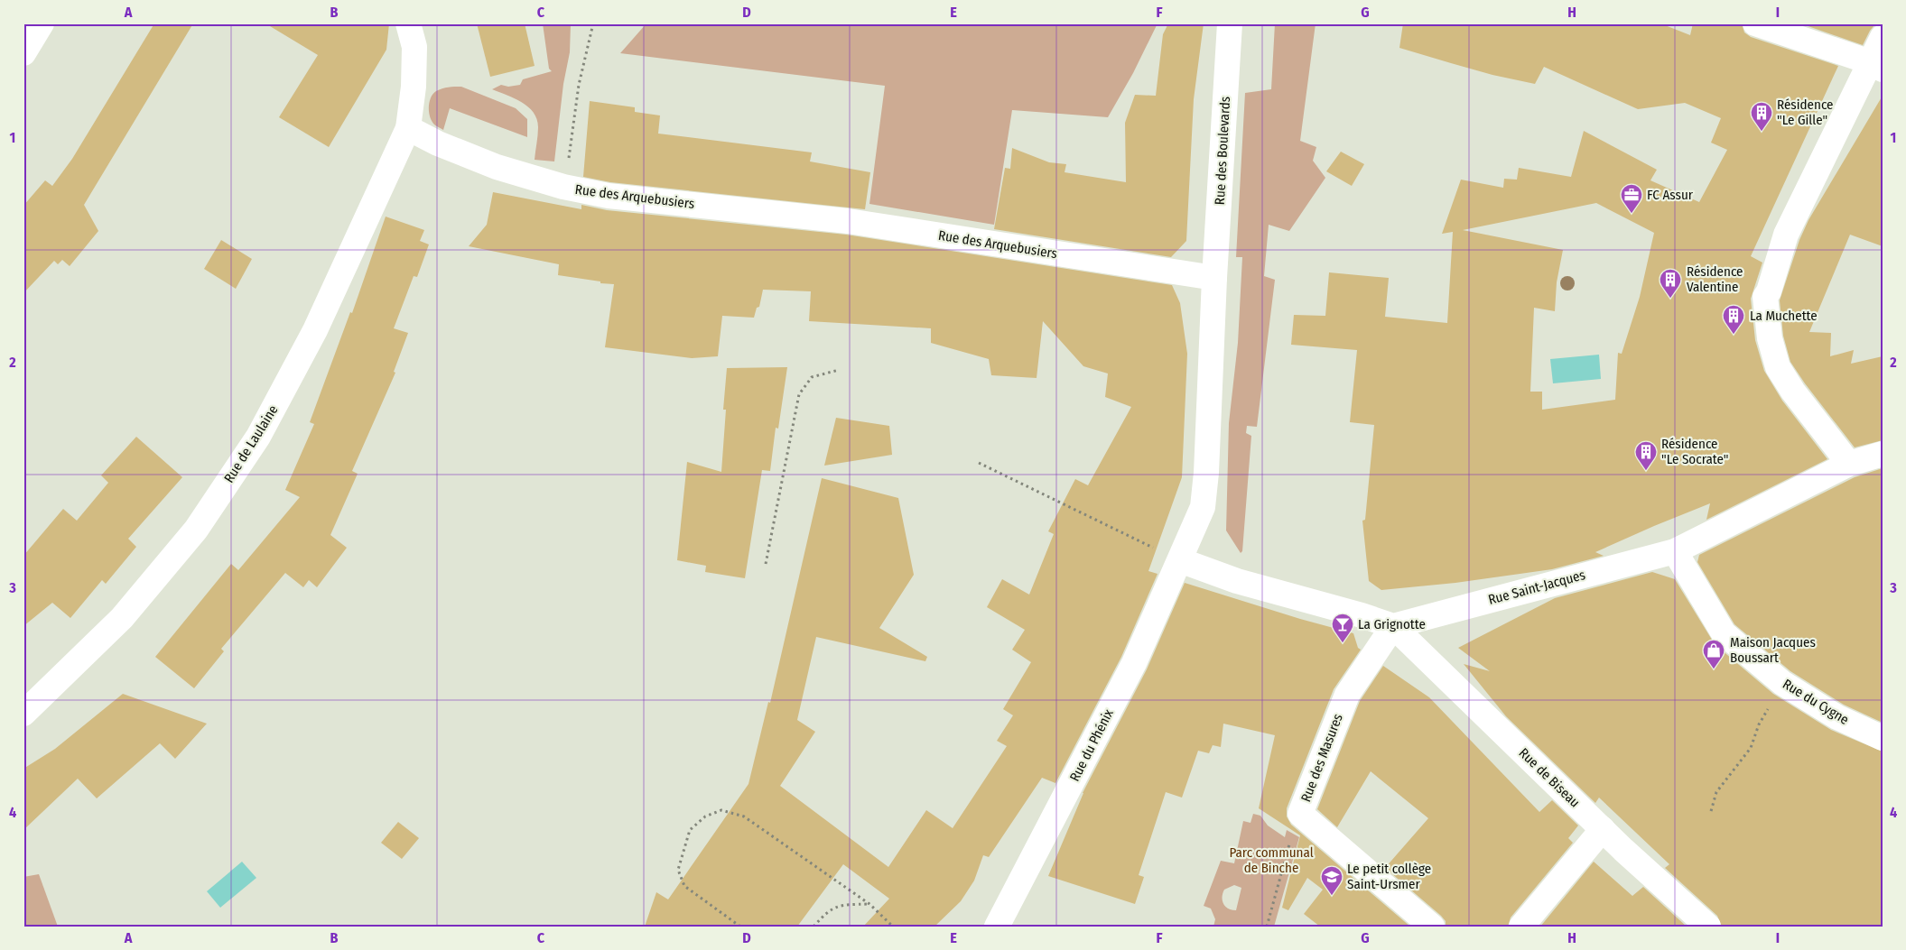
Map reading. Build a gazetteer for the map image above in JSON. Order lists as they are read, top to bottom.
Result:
{
  "streets": {
    "street": [
      "Rue des Boulevards",
      "Rue des Arquebusiers",
      "Rue de Laulaine",
      "Rue Saint-Jacques",
      "Rue du Cygne",
      "Rue du Phénix",
      "Rue des Masures",
      "Rue de Biseau"
    ]
  },
  "crossings": [
    ["Rue des Boulevards", "Rue des Arquebusiers"],
    ["Rue des Arquebusiers", "Rue de Laulaine"],
    ["Rue Saint-Jacques", "Rue du Cygne"],
    ["Rue Saint-Jacques", "Rue des Masures"],
    ["Rue Saint-Jacques", "Rue de Biseau"],
    ["Rue des Masures", "Rue de Biseau"]
  ],
  "parks": ["Parc communal de Binche"],
  "places": {
    "building": [
      "Résidence \"Le Gille\"",
      "Résidence Valentine",
      "La Muchette",
      "Résidence \"Le Socrate\""
    ],
    "office": ["FC Assur"],
    "bar": ["La Grignotte"],
    "shop": ["Maison Jacques Boussart"],
    "school or university": ["Le petit collège Saint-Ursmer"]
  },
  "grid": {
    "columns": [
      "A",
      "B",
      "C",
      "D",
      "E",
      "F",
      "G",
      "H",
      "I"
    ],
    "rows": [
      "1",
      "2",
      "3",
      "4"
    ]
  }
}
